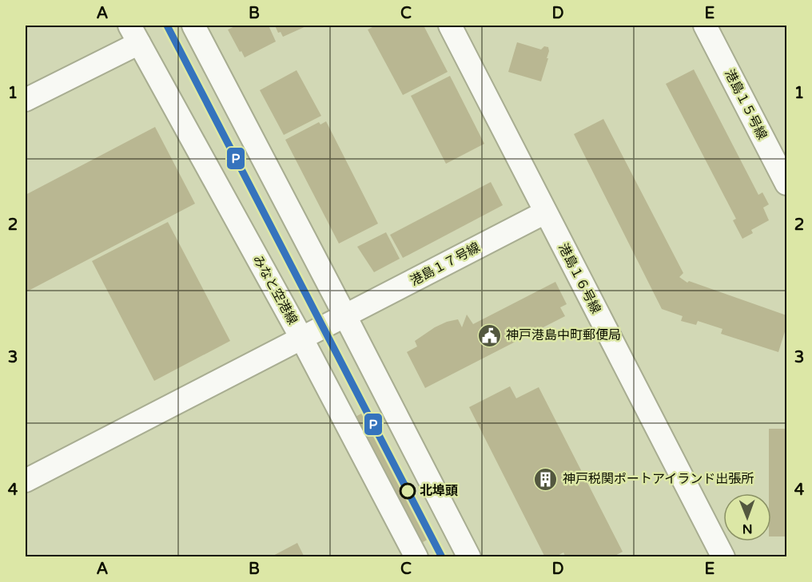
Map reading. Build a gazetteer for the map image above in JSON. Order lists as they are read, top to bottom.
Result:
{
  "streets": {
    "street": [
      "港島１５号線",
      "港島１７号線",
      "港島１６号線",
      "みなと空港線"
    ]
  },
  "crossings": [
    ["港島１７号線", "港島１６号線"],
    ["港島１７号線", "みなと空港線"]
  ],
  "places": {
    "public building": ["神戸港島中町郵便局"],
    "building": ["神戸税関ポートアイランド出張所"],
    "other": ["北埠頭"]
  },
  "lines": ["transit line P"],
  "north": "bottom",
  "grid": {
    "columns": [
      "A",
      "B",
      "C",
      "D",
      "E"
    ],
    "rows": [
      "1",
      "2",
      "3",
      "4"
    ]
  }
}
